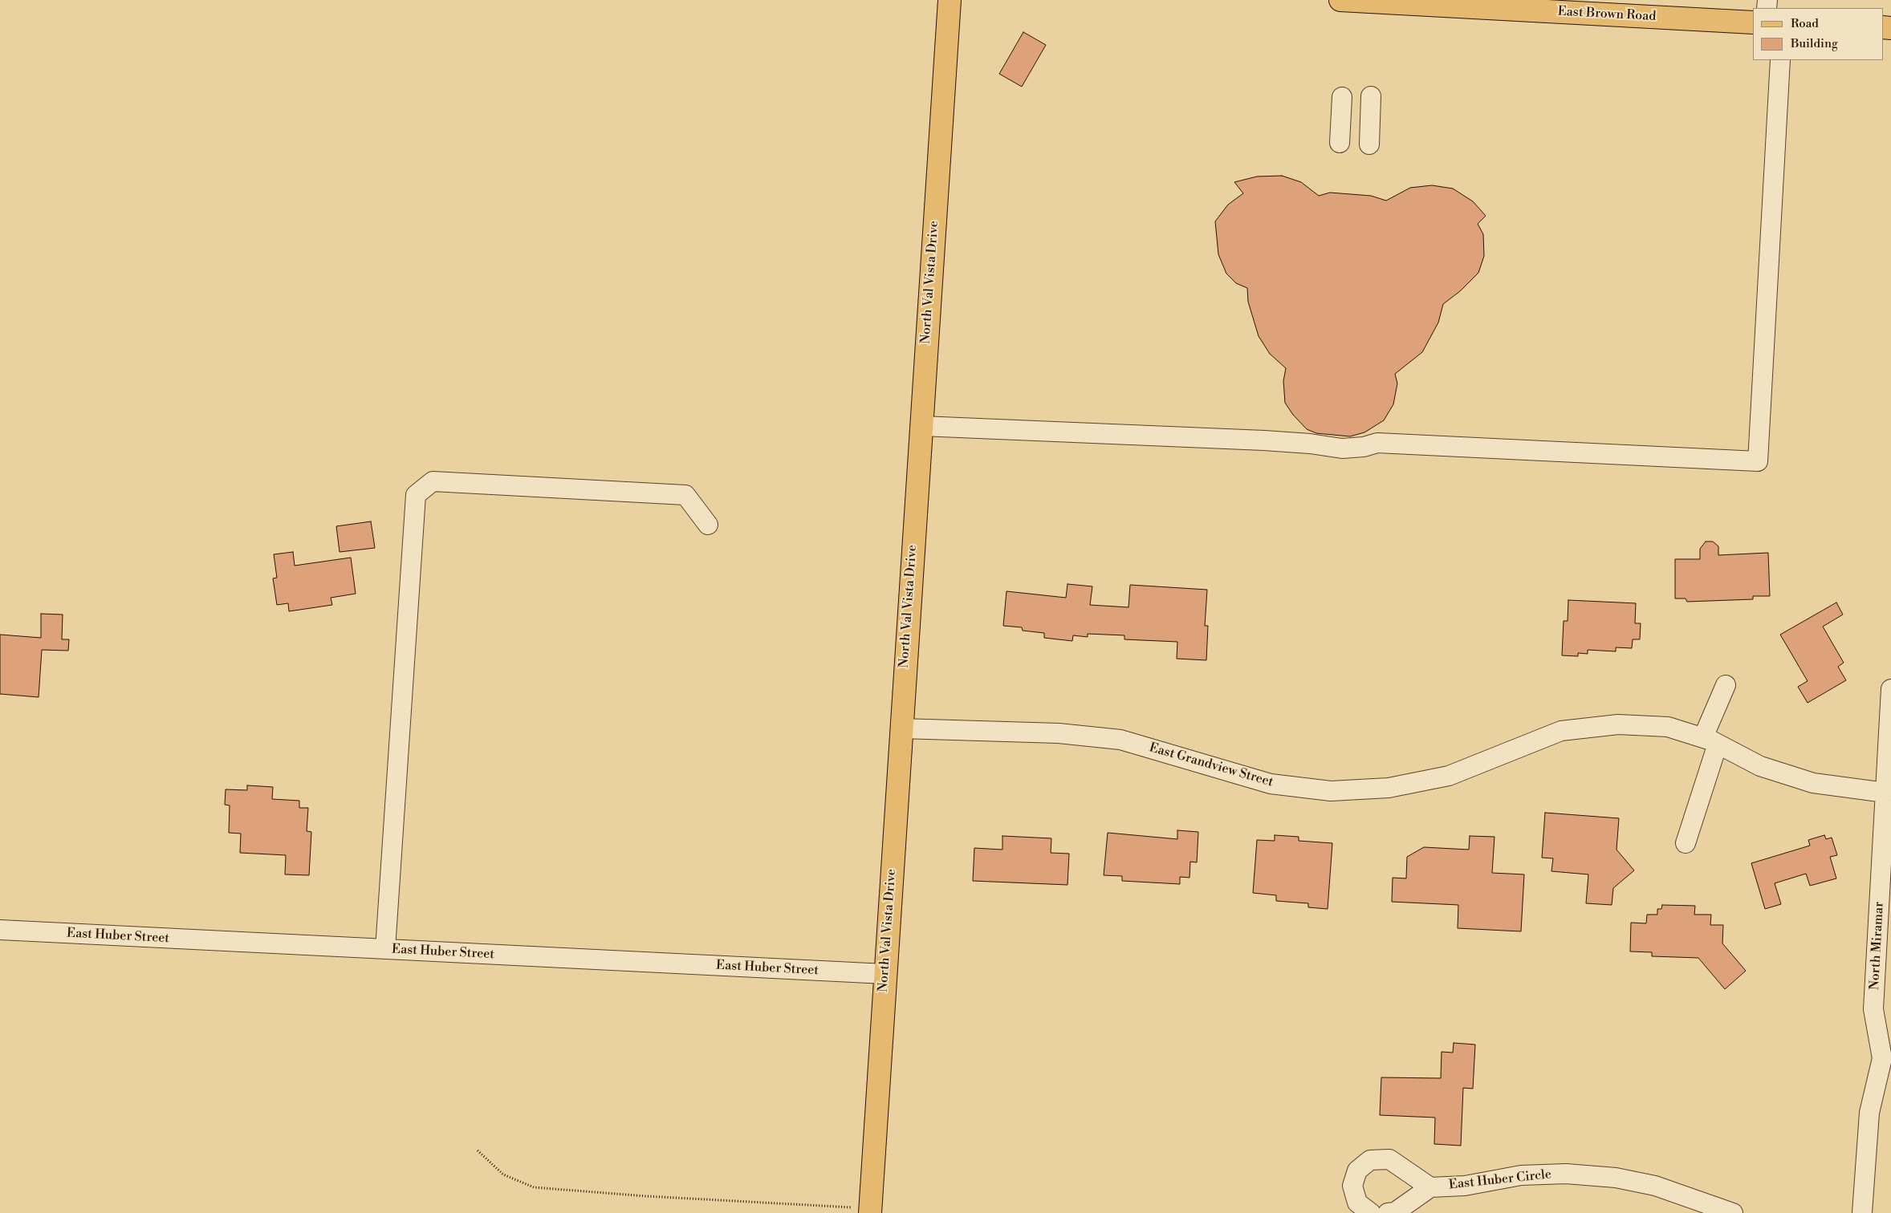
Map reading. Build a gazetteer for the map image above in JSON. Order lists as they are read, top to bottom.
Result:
{
  "streets": {
    "main road": ["East Brown Road", "North Val Vista Drive"],
    "street": [
      "East Grandview Street",
      "East Huber Street",
      "North Miramar",
      "East Huber Circle"
    ]
  },
  "crossings": [
    ["North Val Vista Drive", "East Grandview Street"],
    ["North Val Vista Drive", "East Huber Street"],
    ["East Grandview Street", "North Miramar"]
  ],
  "legend": ["Road", "Building"]
}
